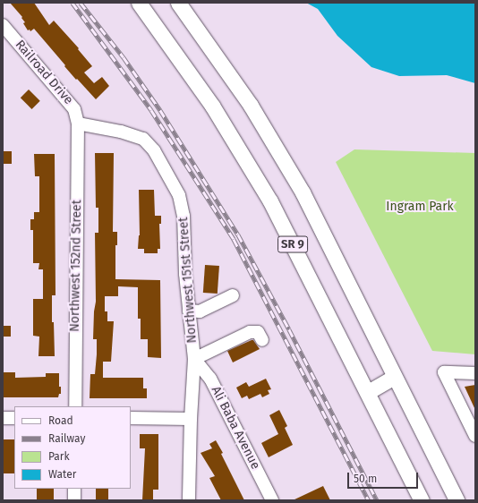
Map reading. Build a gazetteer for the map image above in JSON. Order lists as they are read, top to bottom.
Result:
{
  "streets": {
    "main road": ["SR 9"],
    "street": [
      "Railroad Drive",
      "Northwest 152nd Street",
      "Northwest 151st Street",
      "Ali Baba Avenue"
    ]
  },
  "crossings": [
    ["Railroad Drive", "Northwest 152nd Street"],
    ["Railroad Drive", "Northwest 151st Street"],
    ["Northwest 152nd Street", "Northwest 151st Street"],
    ["Northwest 151st Street", "Ali Baba Avenue"]
  ],
  "parks": ["Ingram Park"],
  "legend": [
    "Road",
    "Railway",
    "Park",
    "Water"
  ],
  "scale_bar": "50 m"
}
